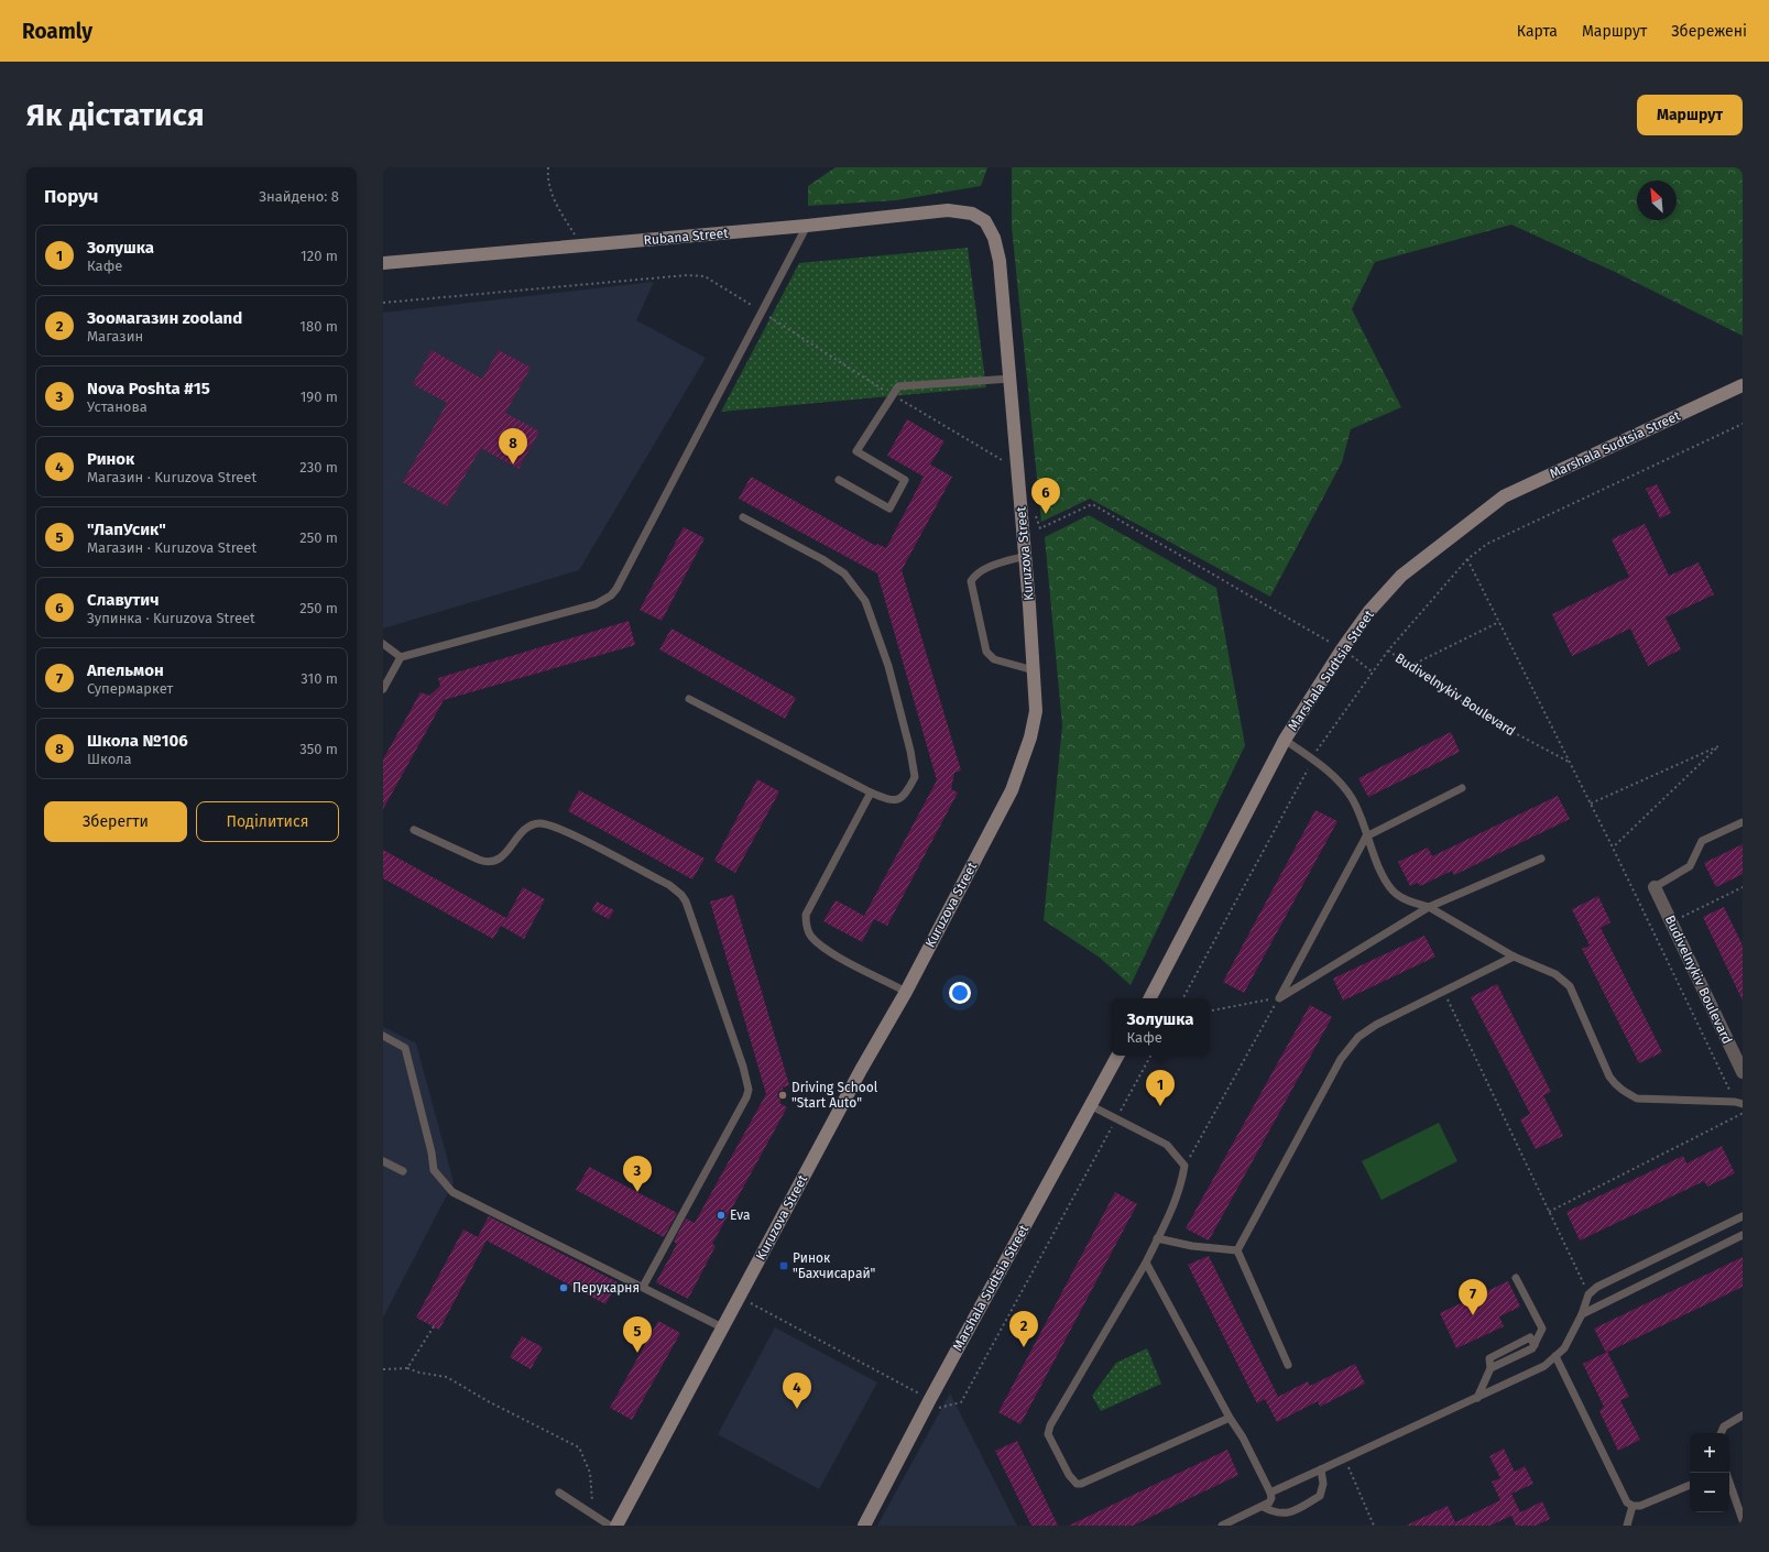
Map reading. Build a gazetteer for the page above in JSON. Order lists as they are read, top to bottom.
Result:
{
  "streets": {
    "street": [
      "Rubana Street",
      "Marshala Sudtsia Street",
      "Kuruzova Street",
      "Budivelnykiv Boulevard"
    ]
  },
  "crossings": [
    ["Rubana Street", "Kuruzova Street"]
  ],
  "places": {
    "other": ["Driving School \"Start Auto\"", "Eva", "Перукарня"],
    "transit": ["Ринок \"Бахчисарай\""]
  },
  "north": "top left",
  "page": {
    "header": "Roamly",
    "nav": ["Карта", "Маршрут", "Збережені"],
    "buttons": [
      "Маршрут",
      ["Зберегти", "Поділитися"]
    ],
    "title": "Як дістатися",
    "heading": ["Поруч", "Знайдено: 8"],
    "list": [
      {
        "mark": "1",
        "name": "Золушка",
        "note": "Кафе",
        "value": "120 m"
      },
      {
        "mark": "2",
        "name": "Зоомагазин zooland",
        "note": "Магазин",
        "value": "180 m"
      },
      {
        "mark": "3",
        "name": "Nova Poshta #15",
        "note": "Установа",
        "value": "190 m"
      },
      {
        "mark": "4",
        "name": "Ринок",
        "note": "Магазин · Kuruzova Street",
        "value": "230 m"
      },
      {
        "mark": "5",
        "name": "\"ЛапУсик\"",
        "note": "Магазин · Kuruzova Street",
        "value": "250 m"
      },
      {
        "mark": "6",
        "name": "Славутич",
        "note": "Зупинка · Kuruzova Street",
        "value": "250 m"
      },
      {
        "mark": "7",
        "name": "Апельмон",
        "note": "Супермаркет",
        "value": "310 m"
      },
      {
        "mark": "8",
        "name": "Школа №106",
        "note": "Школа",
        "value": "350 m"
      }
    ],
    "pins": [
      "8",
      "6",
      "1",
      "3",
      "7",
      "2",
      "5",
      "4"
    ],
    "popup": ["Золушка", "Кафе"],
    "map_buttons": ["+", "−"]
  }
}
